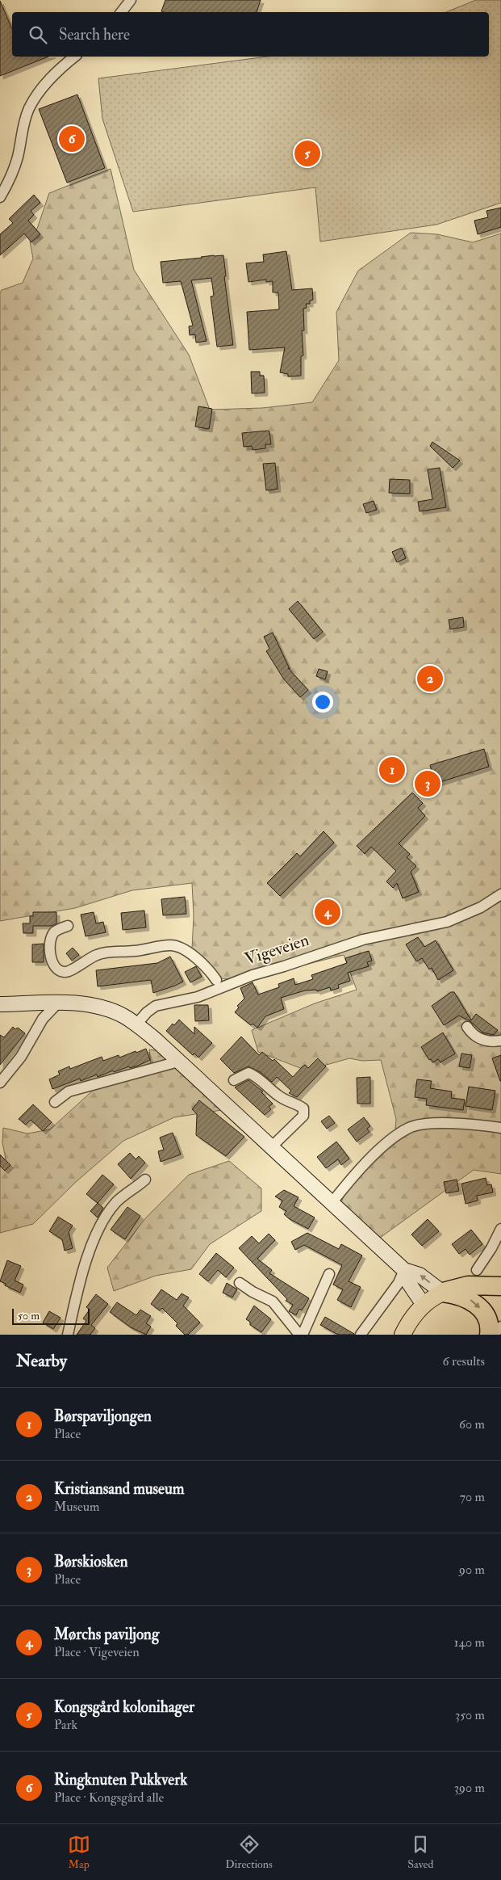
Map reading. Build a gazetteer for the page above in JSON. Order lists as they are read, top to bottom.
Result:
{
  "streets": {
    "street": ["Vigeveien"]
  },
  "scale_bar": "50 m",
  "page": {
    "search": "Search here",
    "pins": [
      "6",
      "5",
      "2",
      "1",
      "3",
      "4"
    ],
    "scale": "50 m",
    "heading": ["Nearby", "6 results"],
    "list": [
      {
        "mark": "1",
        "name": "Børspaviljongen",
        "note": "Place",
        "value": "60 m"
      },
      {
        "mark": "2",
        "name": "Kristiansand museum",
        "note": "Museum",
        "value": "70 m"
      },
      {
        "mark": "3",
        "name": "Børskiosken",
        "note": "Place",
        "value": "90 m"
      },
      {
        "mark": "4",
        "name": "Mørchs paviljong",
        "note": "Place · Vigeveien",
        "value": "140 m"
      },
      {
        "mark": "5",
        "name": "Kongsgård kolonihager",
        "note": "Park",
        "value": "350 m"
      },
      {
        "mark": "6",
        "name": "Ringknuten Pukkverk",
        "note": "Place · Kongsgård alle",
        "value": "390 m"
      }
    ],
    "nav": ["Map", "Directions", "Saved"]
  }
}
